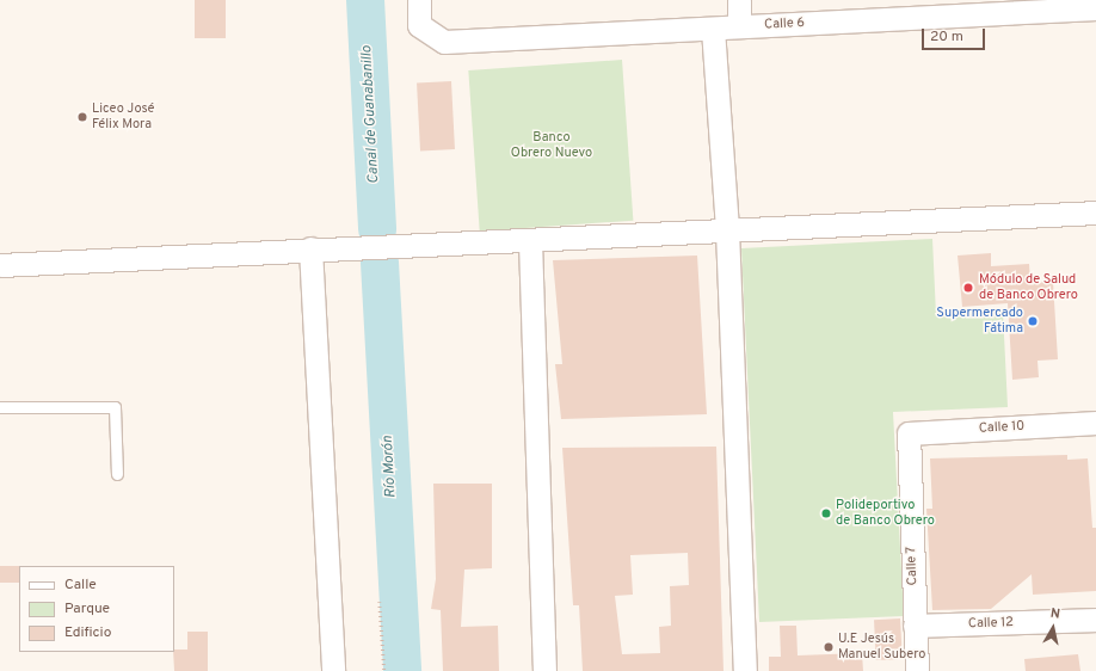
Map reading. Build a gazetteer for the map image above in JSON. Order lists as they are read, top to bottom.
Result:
{
  "streets": {
    "street": [
      "Calle 6",
      "Calle 10",
      "Calle 7",
      "Calle 12"
    ]
  },
  "crossings": [
    ["Calle 10", "Calle 7"],
    ["Calle 7", "Calle 12"]
  ],
  "water": ["Canal de Guanabanillo", "Río Morón"],
  "parks": ["Banco Obrero Nuevo"],
  "places": [
    "Liceo José Félix Mora",
    "Módulo de Salud de Banco Obrero",
    "Supermercado Fátima",
    "Polideportivo de Banco Obrero",
    "U.E Jesús Manuel Subero"
  ],
  "legend": ["Calle", "Parque", "Edificio"],
  "scale_bar": "20 m",
  "north": "top"
}
